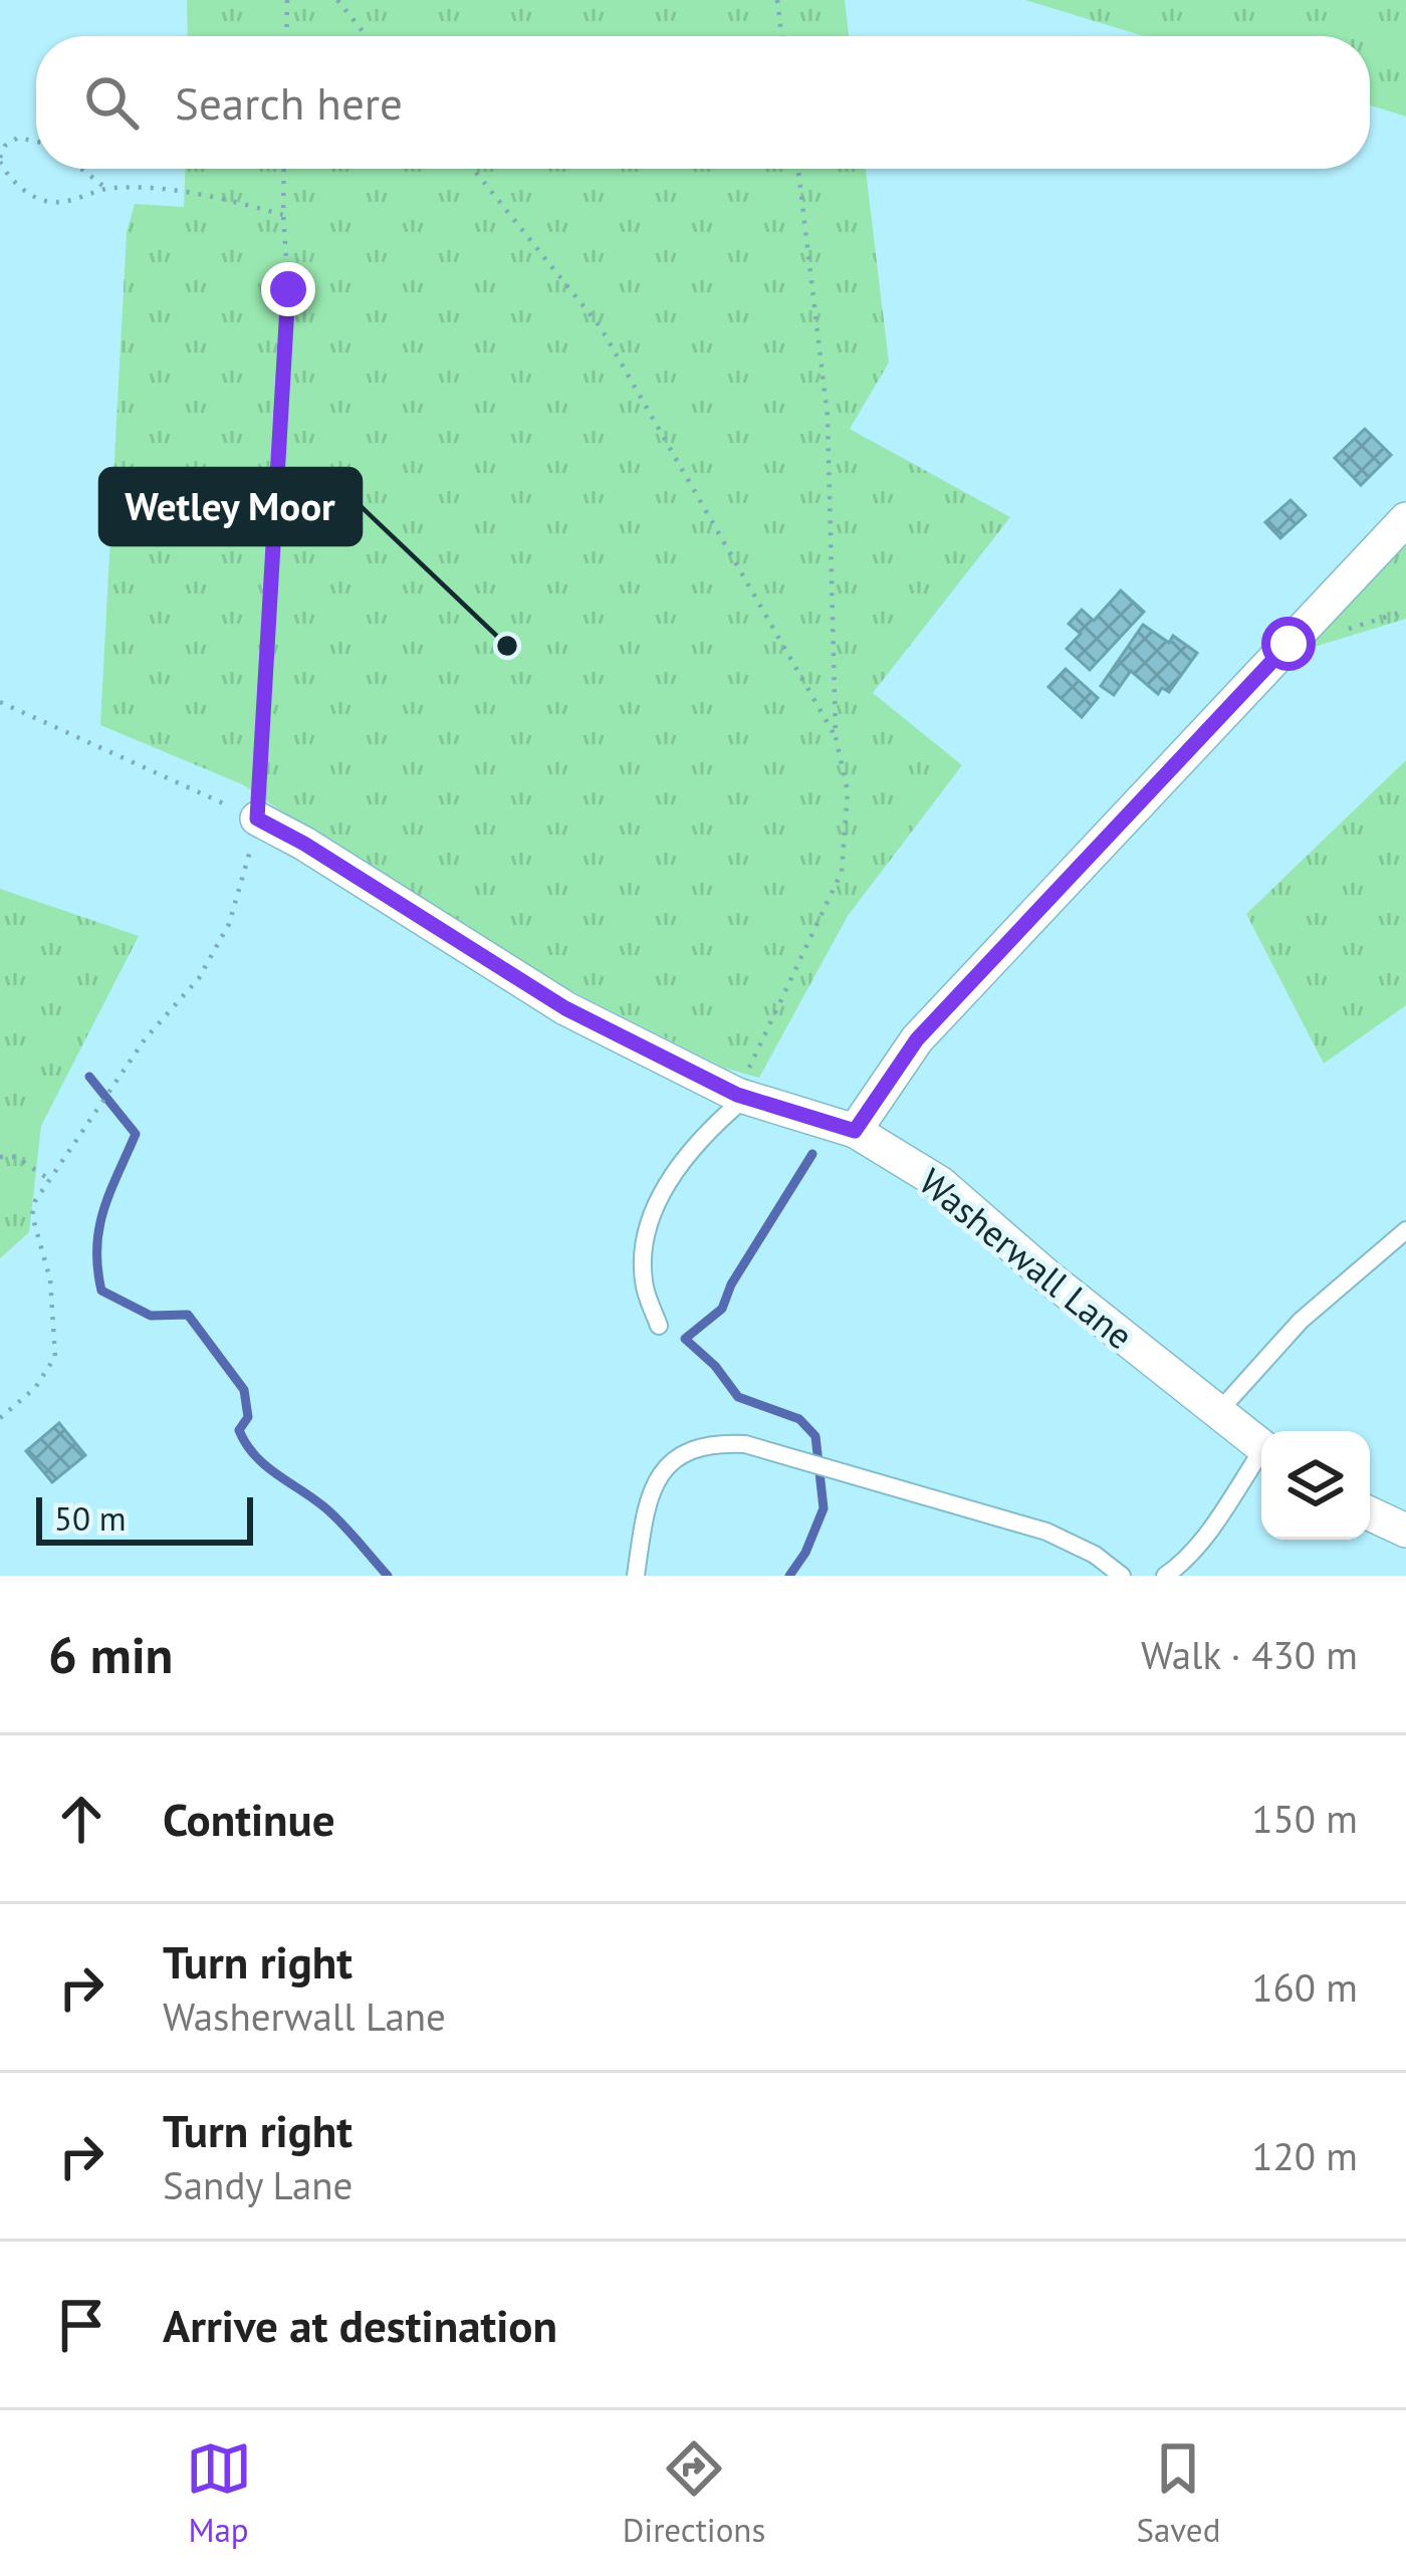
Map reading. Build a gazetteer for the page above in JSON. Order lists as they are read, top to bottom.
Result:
{
  "streets": {
    "street": ["Washerwall Lane"]
  },
  "places": ["Wetley Moor"],
  "scale_bar": "50 m",
  "page": {
    "search": "Search here",
    "scale": "50 m",
    "heading": ["6 min", "Walk · 430 m"],
    "list": [
      ["Continue", "150 m"],
      ["Turn right", "Washerwall Lane", "160 m"],
      ["Turn right", "Sandy Lane", "120 m"],
      "Arrive at destination"
    ],
    "nav": ["Map", "Directions", "Saved"]
  }
}
